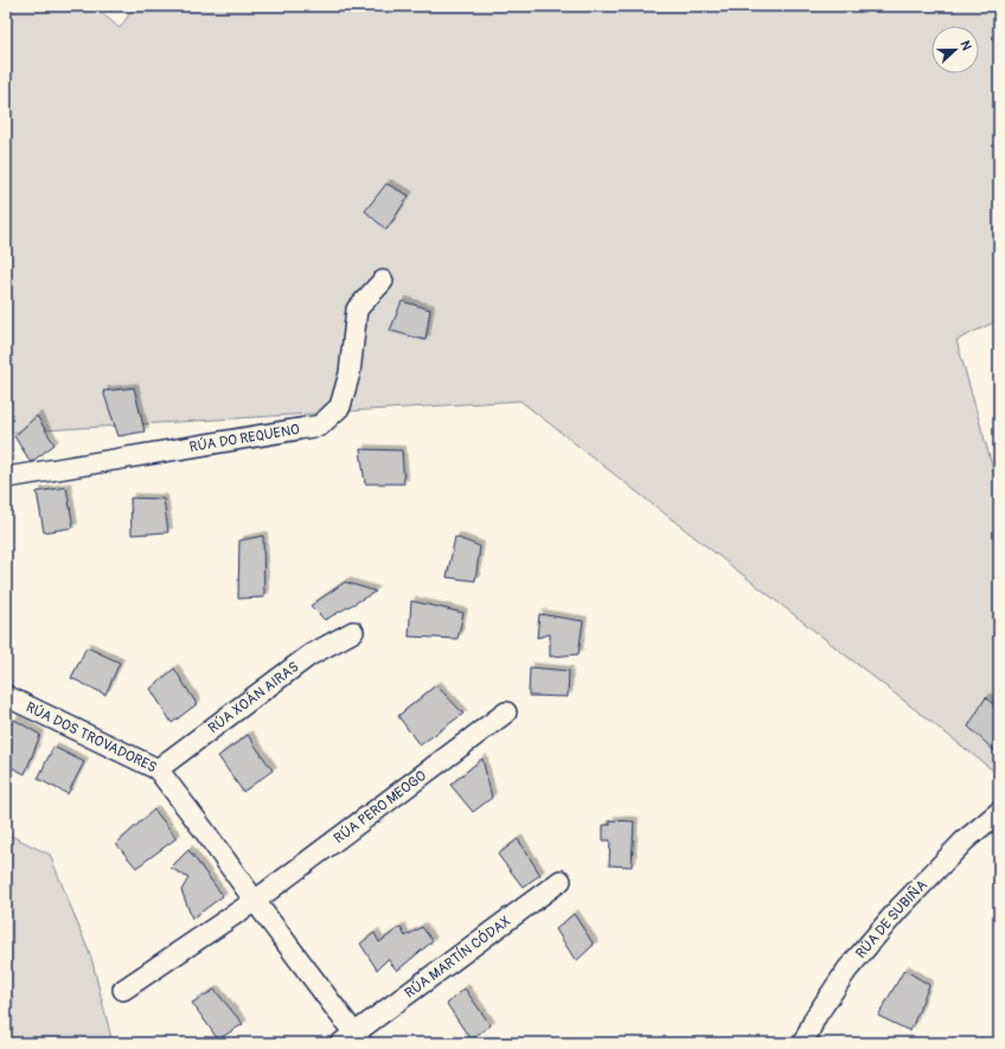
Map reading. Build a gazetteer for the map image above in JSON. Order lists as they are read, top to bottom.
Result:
{
  "streets": {
    "street": [
      "RÚA DO REQUENO",
      "RÚA XOÁN AIRAS",
      "RÚA DOS TROVADORES",
      "RÚA PERO MEOGO",
      "RÚA DE SUBIÑA",
      "RÚA MARTÍN CÓDAX"
    ]
  },
  "crossings": [
    ["RÚA XOÁN AIRAS", "RÚA DOS TROVADORES"],
    ["RÚA DOS TROVADORES", "RÚA PERO MEOGO"],
    ["RÚA DOS TROVADORES", "RÚA MARTÍN CÓDAX"]
  ],
  "north": "right"
}
